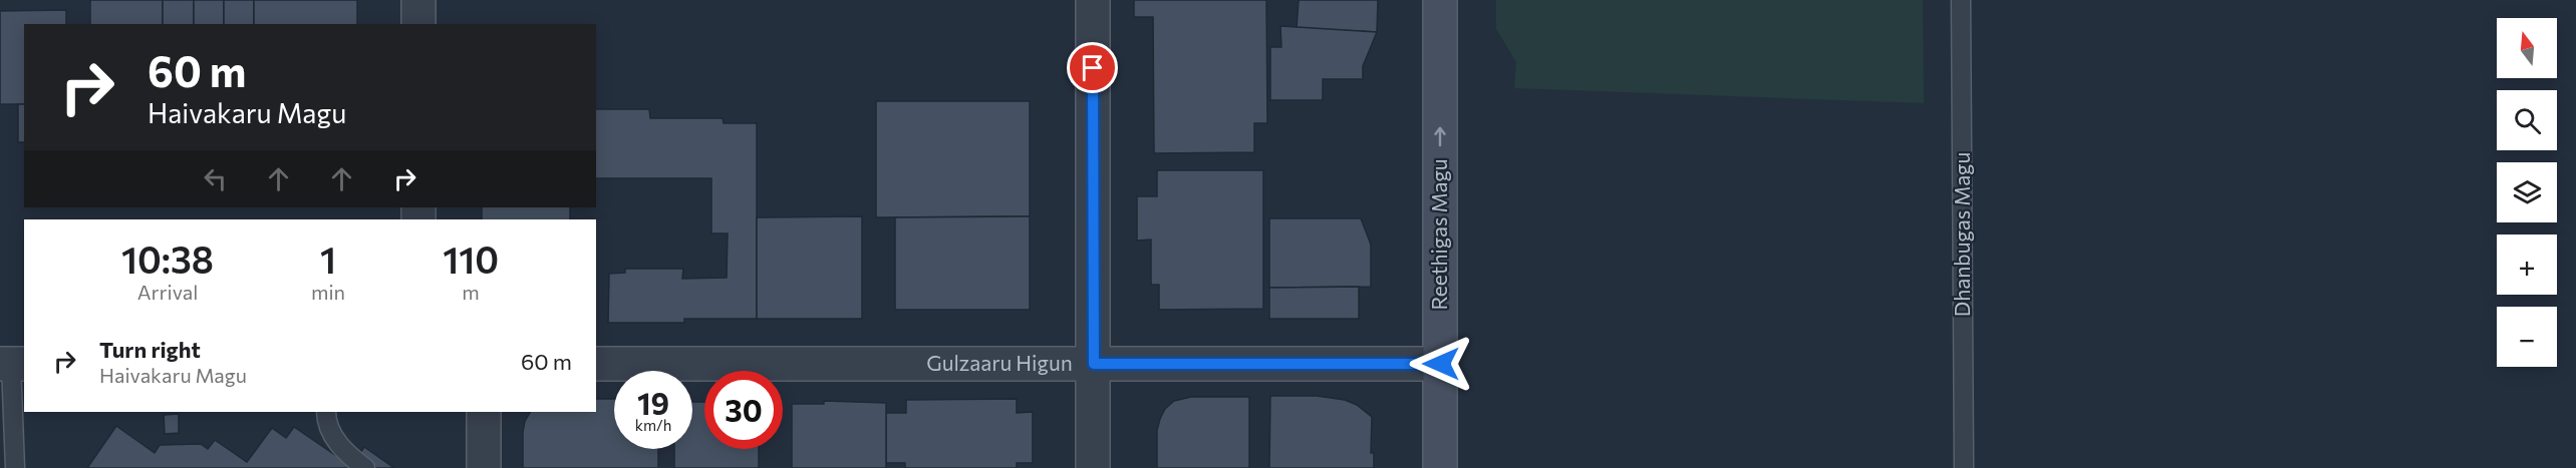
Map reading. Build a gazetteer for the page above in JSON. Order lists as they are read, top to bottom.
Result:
{
  "streets": {
    "street": ["Reethigas Magu", "Gulzaaru Higun"],
    "lane": ["Dhanbugas Magu"]
  },
  "crossings": [
    ["Reethigas Magu", "Gulzaaru Higun"]
  ],
  "one_way": ["Reethigas Magu"],
  "north": "top",
  "page": {
    "map_buttons": ["+", "−"],
    "turn": ["60 m", "Haivakaru Magu"],
    "eta": [
      "10:38",
      "Arrival",
      "1",
      "min",
      "110",
      "m"
    ],
    "list": [
      {
        "name": "Turn right",
        "note": "Haivakaru Magu",
        "value": "60 m"
      }
    ],
    "speed": "19 km/h",
    "limit": "30"
  }
}
